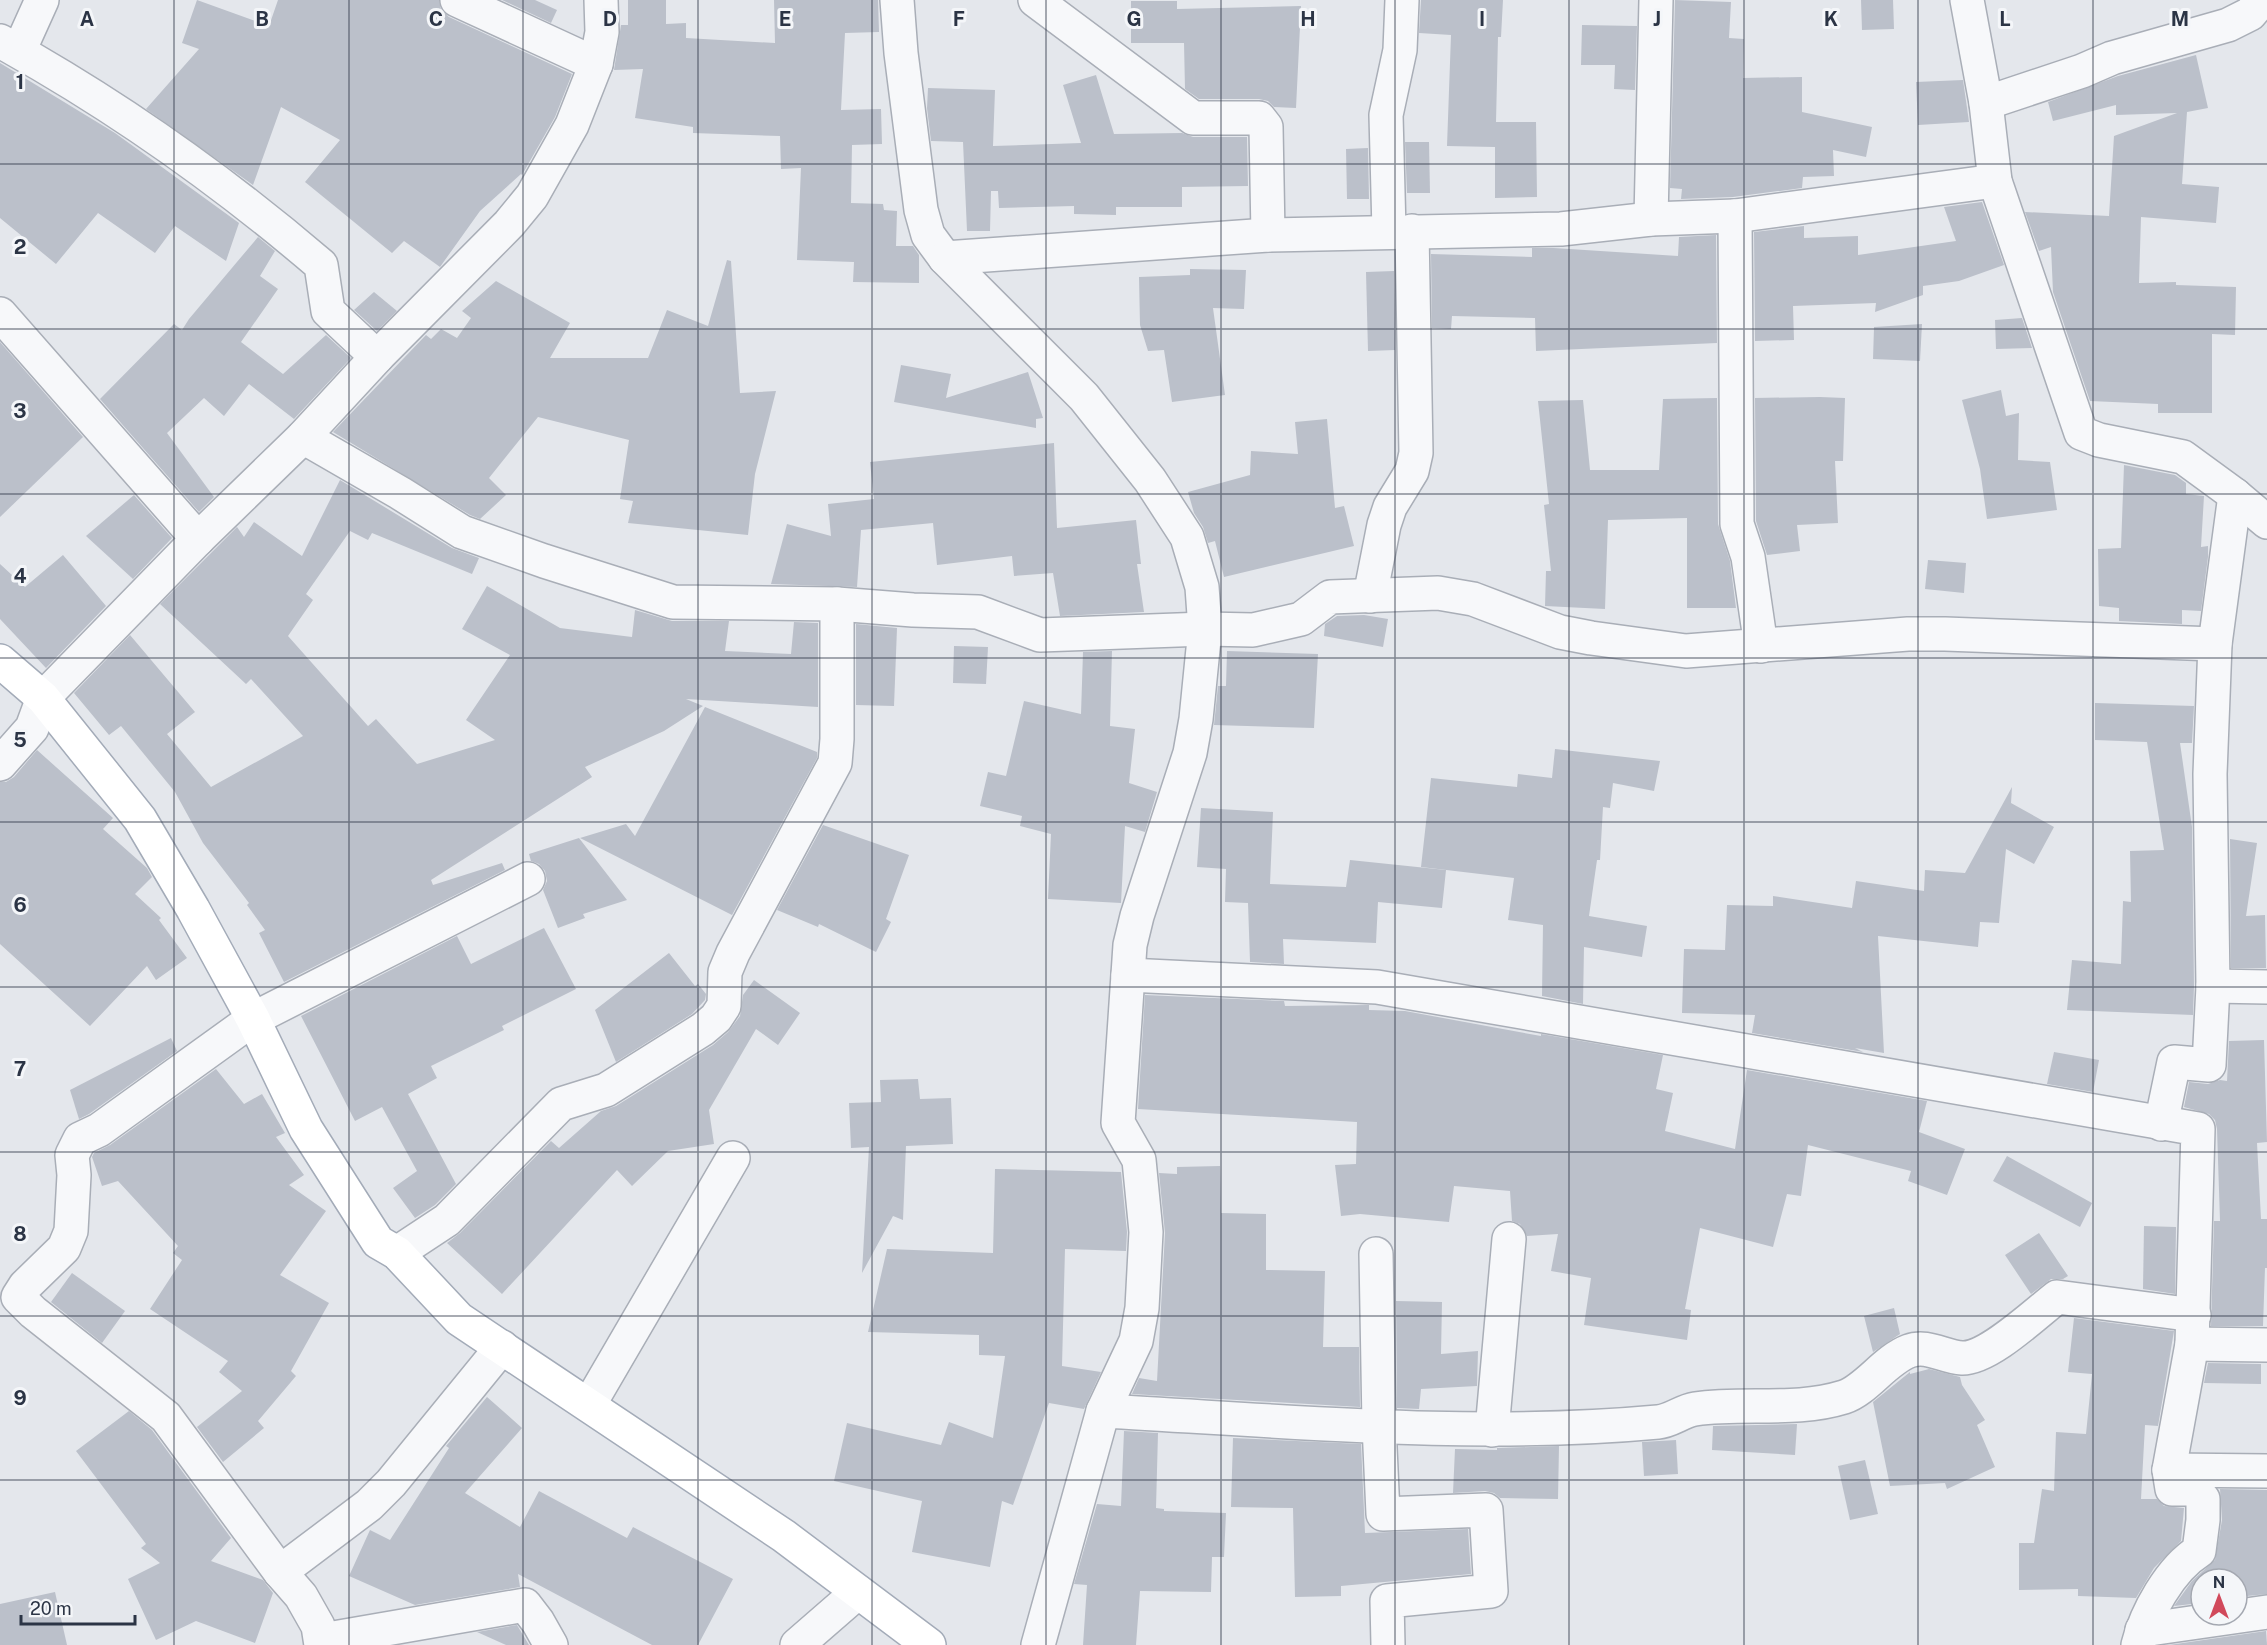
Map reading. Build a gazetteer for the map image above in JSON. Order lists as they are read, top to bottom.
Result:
{
  "scale_bar": "20 m",
  "north": "top",
  "grid": {
    "columns": [
      "A",
      "B",
      "C",
      "D",
      "E",
      "F",
      "G",
      "H",
      "I",
      "J",
      "K",
      "L",
      "M"
    ],
    "rows": [
      "1",
      "2",
      "3",
      "4",
      "5",
      "6",
      "7",
      "8",
      "9"
    ]
  }
}
